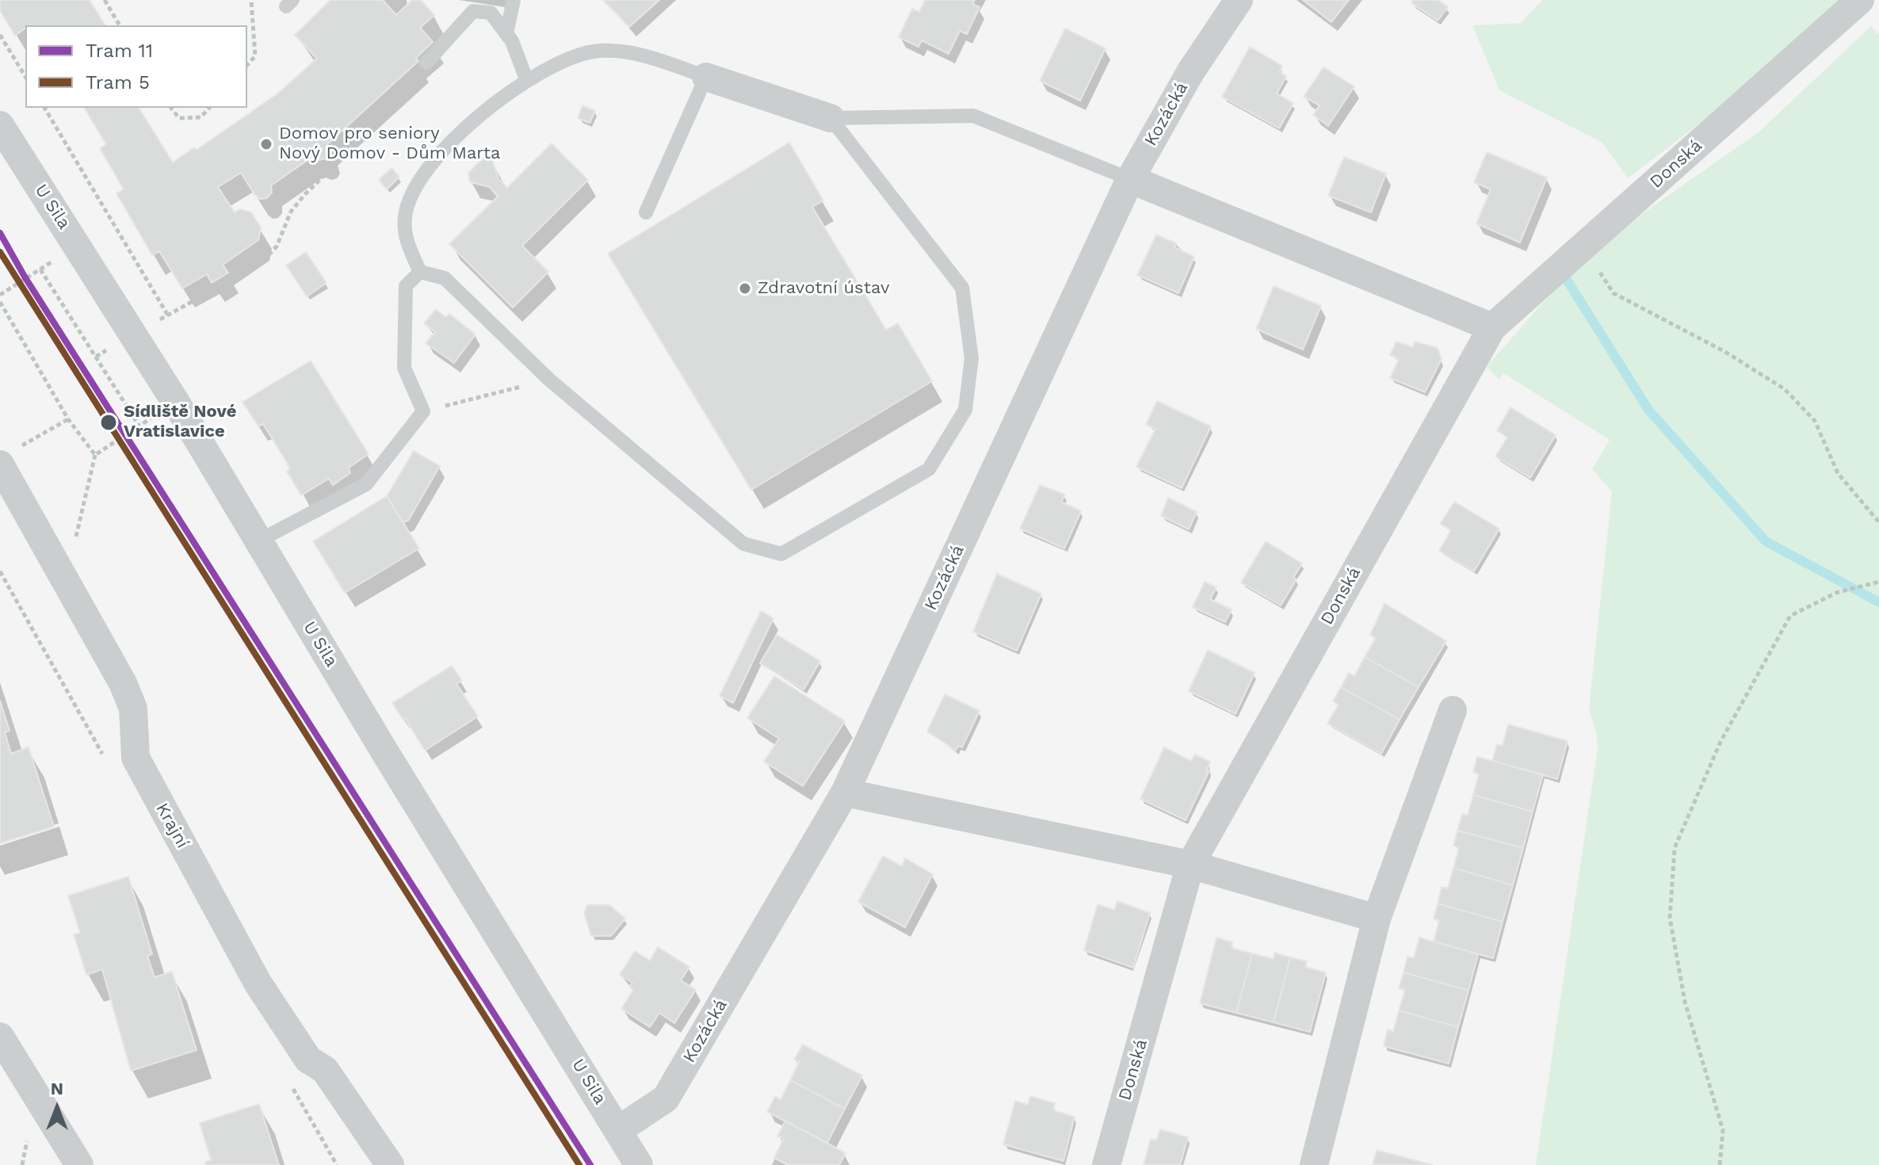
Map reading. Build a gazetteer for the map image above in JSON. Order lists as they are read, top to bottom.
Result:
{
  "streets": {
    "street": [
      "Kozácká",
      "Donská",
      "U Sila",
      "Krajní"
    ]
  },
  "crossings": [
    ["Kozácká", "U Sila"]
  ],
  "places": ["Domov pro seniory Nový Domov - Dům Marta", "Zdravotní ústav", "Sídliště Nové Vratislavice"],
  "lines": ["tram line 11", "tram line 5"],
  "legend": ["Tram 11", "Tram 5"],
  "north": "top"
}
